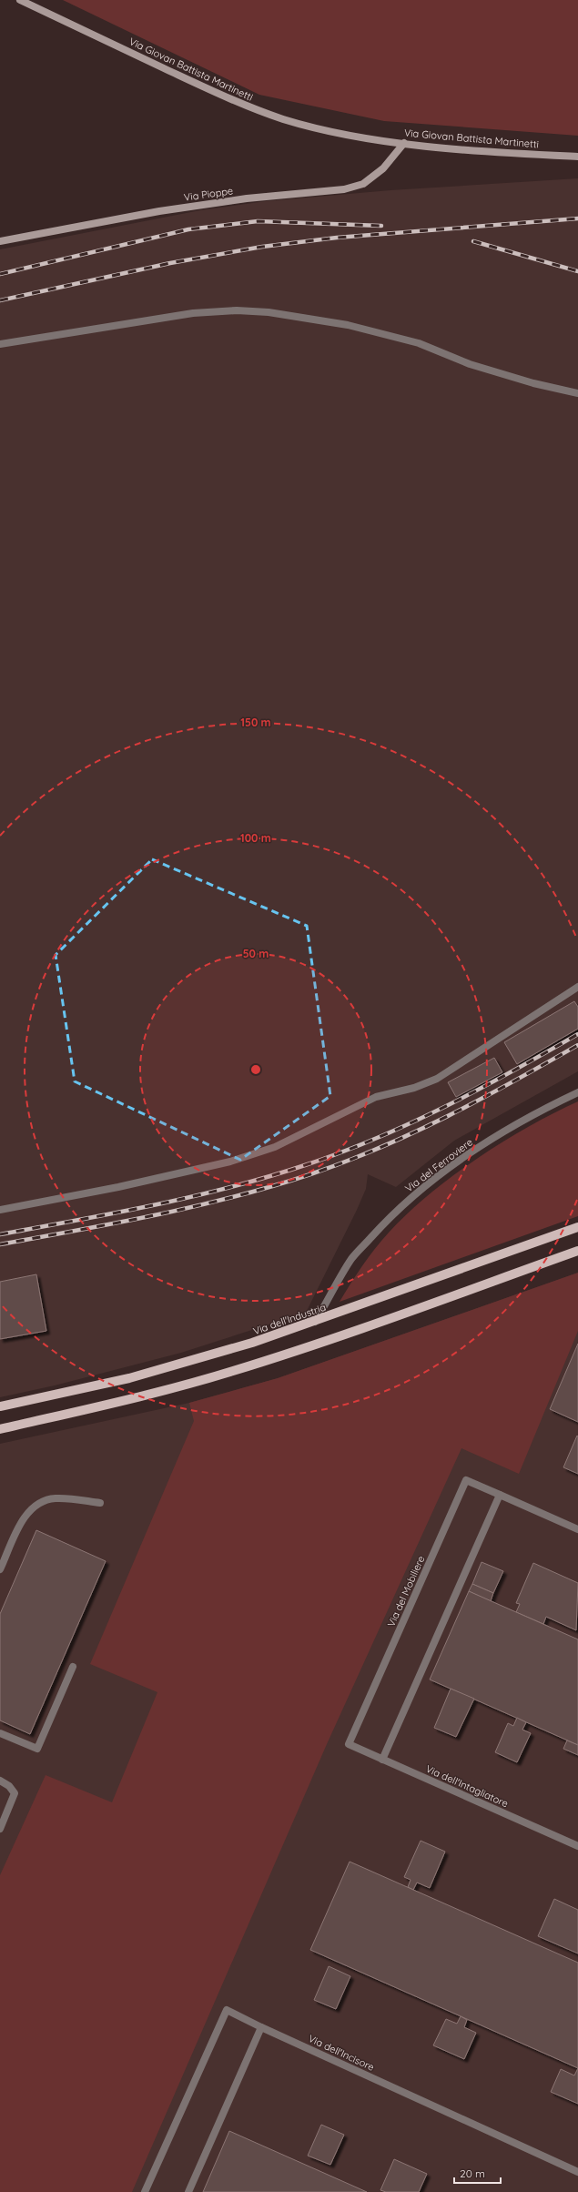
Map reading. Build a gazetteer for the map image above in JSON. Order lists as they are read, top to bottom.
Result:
{
  "streets": {
    "main road": ["Via dell'Industria"],
    "street": [
      "Via Giovan Battista Martinetti",
      "Via Pioppe",
      "Via del Ferroviere",
      "Via del Mobiliere",
      "Via dell'Intagliatore",
      "Via dell'Incisore"
    ]
  },
  "crossings": [
    ["Via Giovan Battista Martinetti", "Via Pioppe"],
    ["Via del Ferroviere", "Via dell'Industria"],
    ["Via del Mobiliere", "Via dell'Intagliatore"]
  ],
  "scale_bar": "20 m",
  "rings": ["150 m", "100 m", "50 m"]
}
